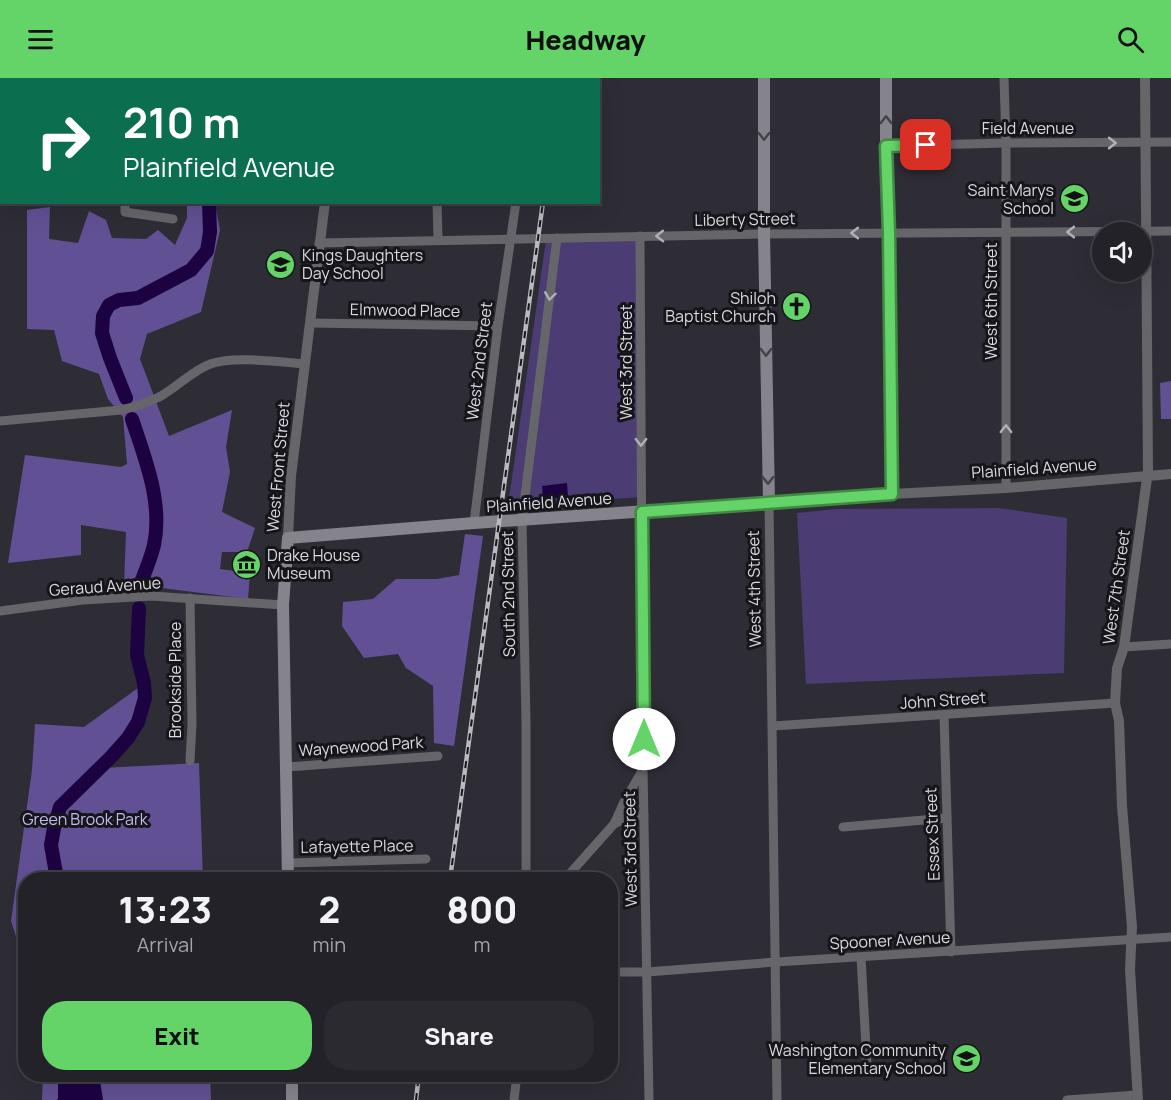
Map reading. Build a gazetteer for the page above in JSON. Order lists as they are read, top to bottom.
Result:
{
  "streets": {
    "main road": ["West Front Street", "Plainfield Avenue", "West 4th Street"],
    "street": [
      "Field Avenue",
      "Liberty Street",
      "West 6th Street",
      "Elmwood Place",
      "West 2nd Street",
      "West 3rd Street",
      "Geraud Avenue",
      "West 7th Street",
      "South 2nd Street",
      "Brookside Place",
      "John Street",
      "Waynewood Park",
      "Essex Street",
      "Lafayette Place",
      "Spooner Avenue"
    ]
  },
  "crossings": [
    ["Field Avenue", "West 6th Street"],
    ["Field Avenue", "West 7th Street"],
    ["Liberty Street", "West 6th Street"],
    ["Liberty Street", "West 2nd Street"],
    ["Liberty Street", "West 3rd Street"],
    ["Liberty Street", "West Front Street"],
    ["Liberty Street", "West 4th Street"],
    ["Liberty Street", "South 2nd Street"],
    ["West 6th Street", "Plainfield Avenue"],
    ["Elmwood Place", "West 2nd Street"],
    ["Elmwood Place", "West Front Street"],
    ["West 2nd Street", "Plainfield Avenue"],
    ["West 3rd Street", "Plainfield Avenue"],
    ["West 3rd Street", "Spooner Avenue"],
    ["West Front Street", "Plainfield Avenue"],
    ["West Front Street", "Geraud Avenue"],
    ["West Front Street", "Waynewood Park"],
    ["West Front Street", "Lafayette Place"],
    ["Plainfield Avenue", "West 7th Street"],
    ["Plainfield Avenue", "West 4th Street"],
    ["Plainfield Avenue", "South 2nd Street"],
    ["Geraud Avenue", "Brookside Place"],
    ["West 7th Street", "John Street"],
    ["West 7th Street", "Spooner Avenue"],
    ["West 4th Street", "John Street"],
    ["West 4th Street", "Spooner Avenue"],
    ["John Street", "Essex Street"],
    ["Essex Street", "Spooner Avenue"]
  ],
  "one_way": [
    "Field Avenue",
    "Liberty Street",
    "West 6th Street",
    "West 4th Street",
    "South 2nd Street"
  ],
  "parks": ["Green Brook Park"],
  "places": {
    "school or university": ["Saint Marys School", "Kings Daughters Day School", "Washington Community Elementary School"],
    "church": ["Shiloh Baptist Church"],
    "museum": ["Drake House Museum"]
  },
  "page": {
    "header": "Headway",
    "turn": ["210 m", "Plainfield Avenue"],
    "eta": [
      "13:23",
      "Arrival",
      "2",
      "min",
      "800",
      "m"
    ],
    "buttons": ["Exit", "Share"]
  }
}
